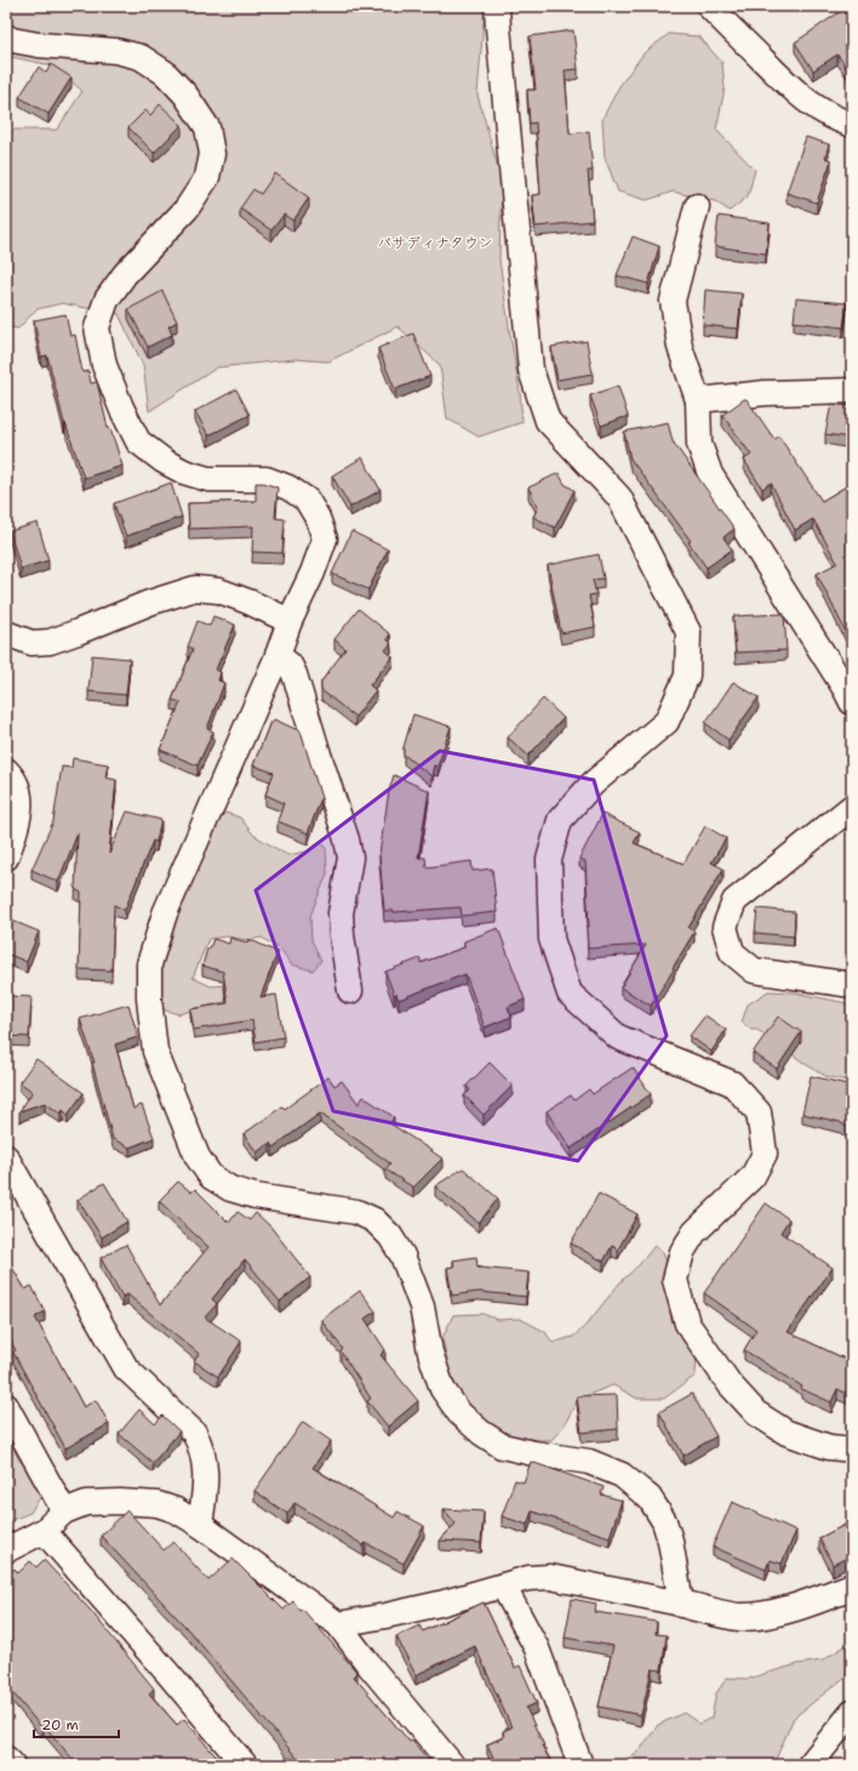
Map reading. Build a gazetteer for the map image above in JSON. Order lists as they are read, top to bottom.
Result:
{
  "districts": ["パサディナタウン"],
  "scale_bar": "20 m"
}
